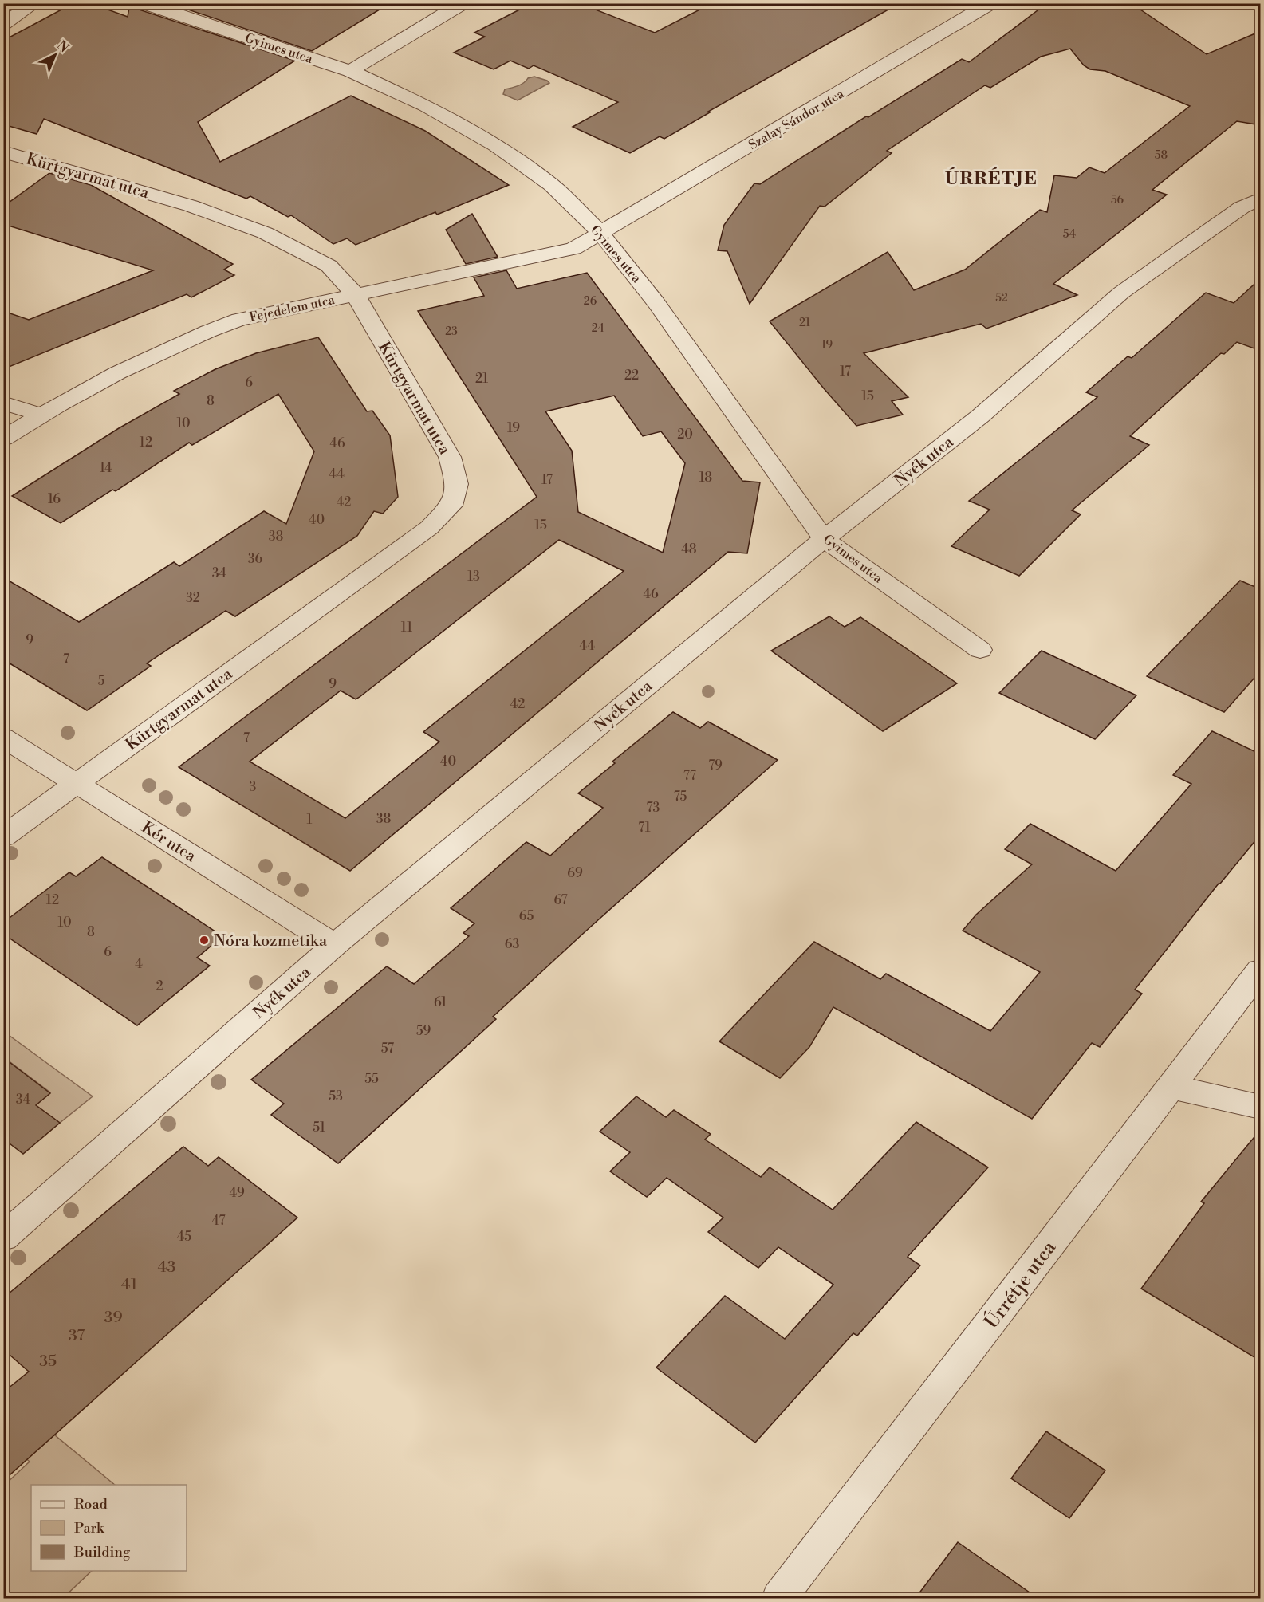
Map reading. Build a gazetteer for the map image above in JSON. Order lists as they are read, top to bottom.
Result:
{
  "streets": {
    "street": [
      "Gyimes utca",
      "Szalay Sándor utca",
      "Kürtgyarmat utca",
      "Fejedelem utca",
      "Nyék utca",
      "Kér utca",
      "Úrrétje utca"
    ]
  },
  "crossings": [
    ["Gyimes utca", "Szalay Sándor utca"],
    ["Gyimes utca", "Fejedelem utca"],
    ["Gyimes utca", "Nyék utca"],
    ["Szalay Sándor utca", "Fejedelem utca"],
    ["Kürtgyarmat utca", "Fejedelem utca"],
    ["Kürtgyarmat utca", "Kér utca"],
    ["Nyék utca", "Kér utca"]
  ],
  "districts": ["ÚRRÉTJE"],
  "places": ["Nóra kozmetika"],
  "house_numbers": [
    "58",
    "56",
    "54",
    "52",
    "26",
    "21",
    "24",
    "23",
    "19",
    "17",
    "22",
    "21",
    "6",
    "15",
    "8",
    "10",
    "19",
    "20",
    "12",
    "46",
    "14",
    "44",
    "18",
    "17",
    "16",
    "42",
    "40",
    "15",
    "38",
    "48",
    "36",
    "34",
    "13",
    "46",
    "32",
    "11",
    "9",
    "44",
    "7",
    "5",
    "9",
    "42",
    "7",
    "40",
    "79",
    "77",
    "3",
    "75",
    "73",
    "38",
    "1",
    "71",
    "69",
    "12",
    "67",
    "65",
    "10",
    "8",
    "63",
    "6",
    "4",
    "2",
    "61",
    "59",
    "57",
    "55",
    "53",
    "34",
    "51",
    "49",
    "47",
    "45",
    "43",
    "41",
    "39",
    "37",
    "35"
  ],
  "legend": ["Road", "Park", "Building"],
  "north": "top right"
}
